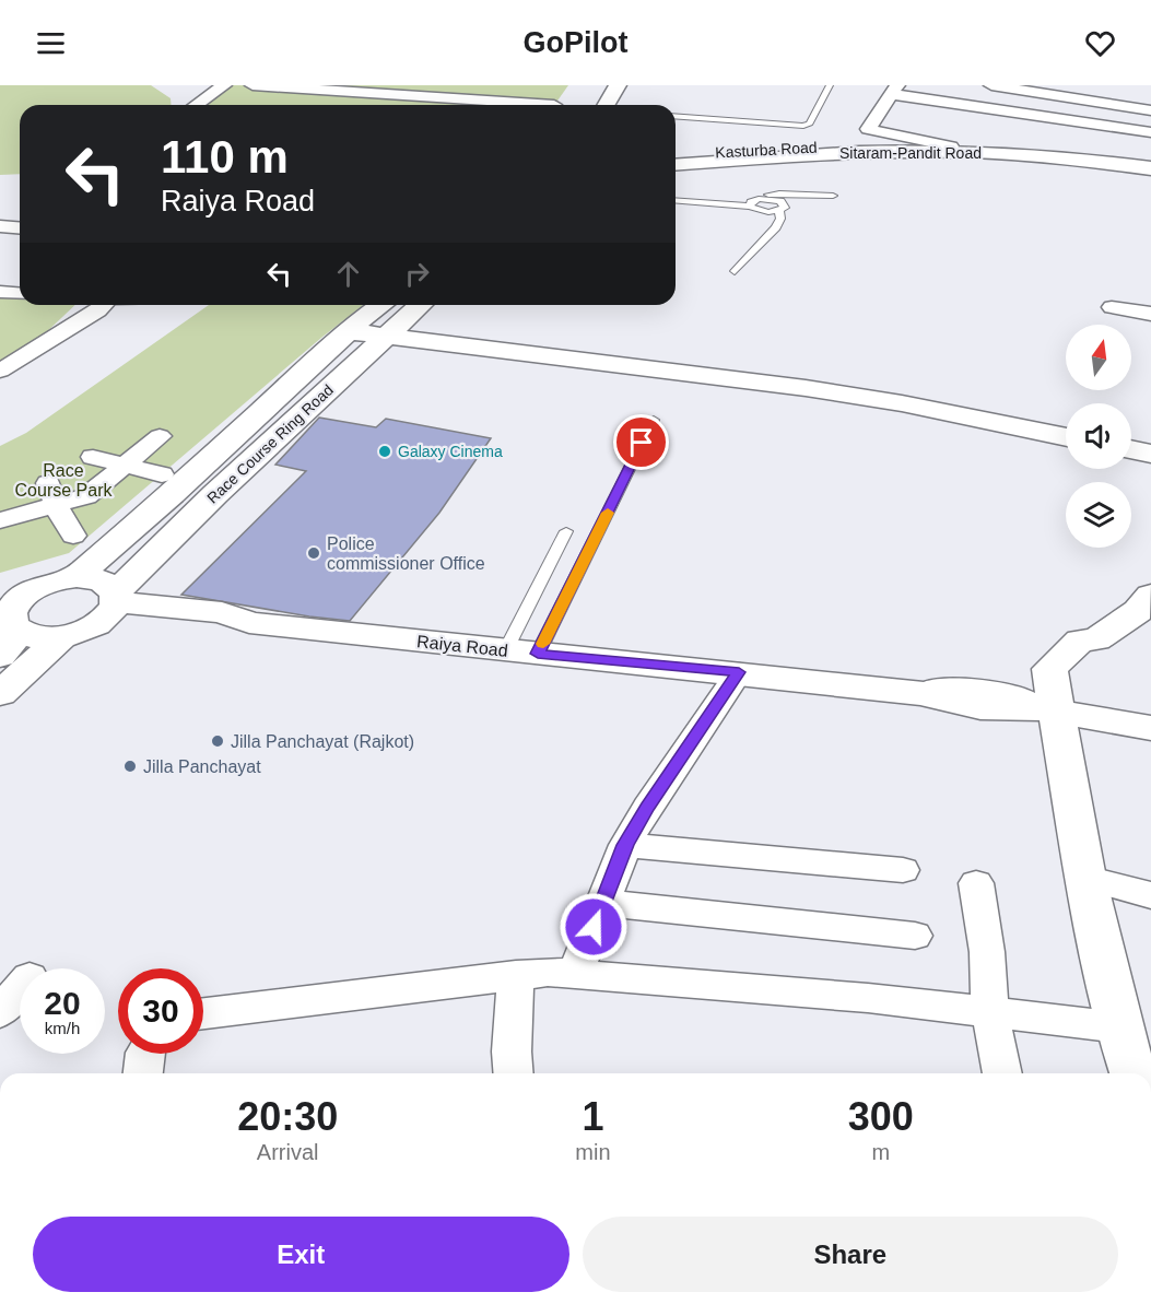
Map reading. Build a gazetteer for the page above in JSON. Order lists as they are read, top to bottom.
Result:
{
  "streets": {
    "main road": [
      "Kasturba Road",
      "Sitaram-Pandit Road",
      "Race Course Ring Road",
      "Raiya Road"
    ]
  },
  "crossings": [
    ["Kasturba Road", "Sitaram-Pandit Road"],
    ["Race Course Ring Road", "Raiya Road"]
  ],
  "parks": ["Race Course Park"],
  "places": [
    "Galaxy Cinema",
    "Police commissioner Office",
    "Jilla Panchayat (Rajkot)",
    "Jilla Panchayat"
  ],
  "north": "top",
  "page": {
    "header": "GoPilot",
    "turn": ["110 m", "Raiya Road"],
    "speed": "20 km/h",
    "limit": "30",
    "eta": [
      "20:30",
      "Arrival",
      "1",
      "min",
      "300",
      "m"
    ],
    "buttons": ["Exit", "Share"]
  }
}
